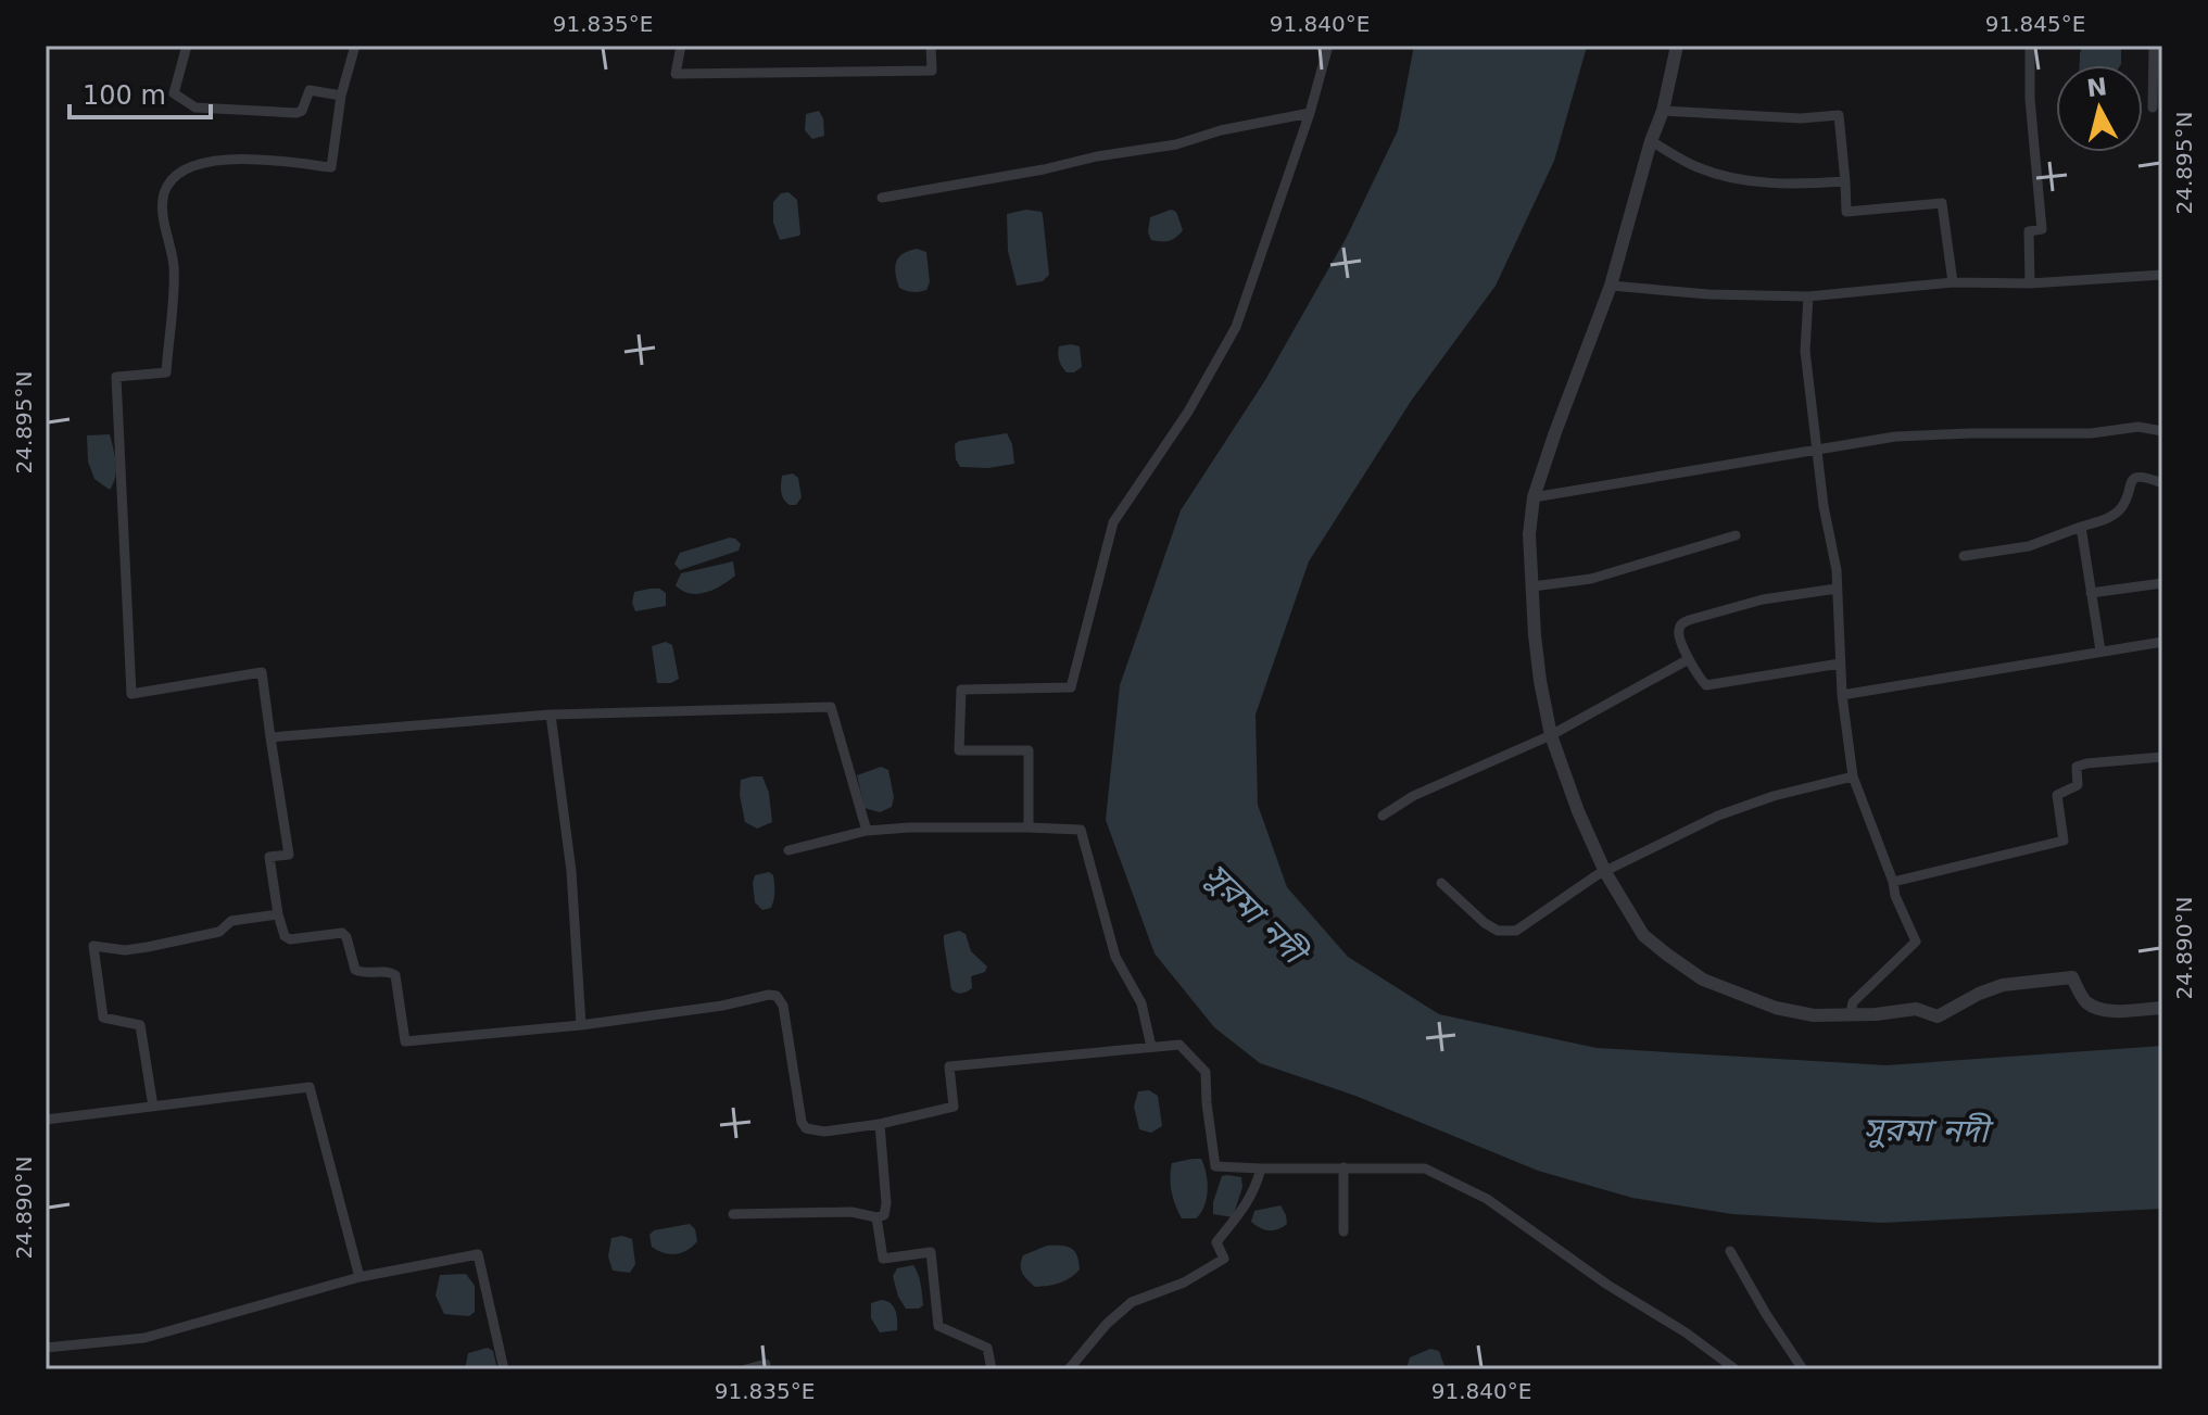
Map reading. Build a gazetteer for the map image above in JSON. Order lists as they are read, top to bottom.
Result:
{
  "water": ["সুরমা নদী"],
  "scale_bar": "100 m",
  "north": "top",
  "coordinates": [
    "91.835°E",
    "91.840°E",
    "91.845°E",
    "24.895°N",
    "24.890°N"
  ]
}
